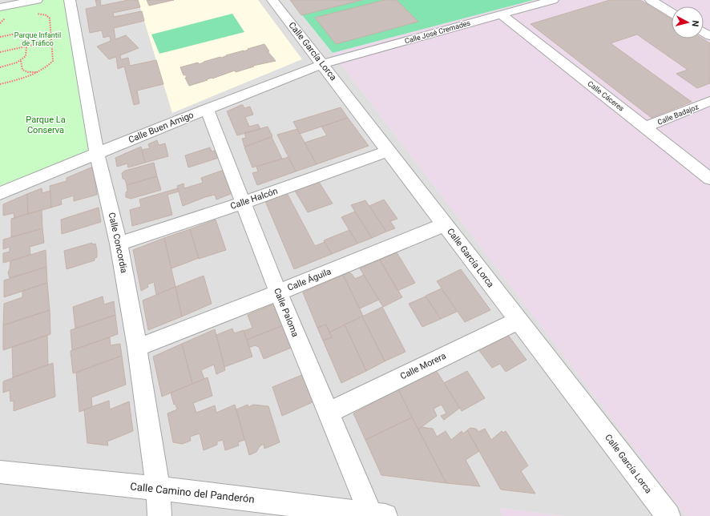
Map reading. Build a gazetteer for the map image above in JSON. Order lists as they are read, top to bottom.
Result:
{
  "streets": {
    "street": [
      "Calle José Cremades",
      "Calle García Lorca",
      "Calle Cáceres",
      "Calle Badajoz",
      "Calle Buen Amigo",
      "Calle Halcón",
      "Calle Concordia",
      "Calle Águila",
      "Calle Paloma",
      "Calle Morera",
      "Calle Camino del Panderón"
    ]
  },
  "crossings": [
    ["Calle José Cremades", "Calle García Lorca"],
    ["Calle José Cremades", "Calle Cáceres"],
    ["Calle José Cremades", "Calle Buen Amigo"],
    ["Calle García Lorca", "Calle Buen Amigo"],
    ["Calle García Lorca", "Calle Halcón"],
    ["Calle García Lorca", "Calle Águila"],
    ["Calle García Lorca", "Calle Morera"],
    ["Calle Cáceres", "Calle Badajoz"],
    ["Calle Buen Amigo", "Calle Concordia"],
    ["Calle Buen Amigo", "Calle Paloma"],
    ["Calle Halcón", "Calle Concordia"],
    ["Calle Halcón", "Calle Paloma"],
    ["Calle Concordia", "Calle Águila"],
    ["Calle Concordia", "Calle Camino del Panderón"],
    ["Calle Águila", "Calle Paloma"],
    ["Calle Paloma", "Calle Morera"],
    ["Calle Paloma", "Calle Camino del Panderón"]
  ],
  "parks": ["Parque Infantil de Tráfico", "Parque La Conserva"],
  "north": "right"
}
